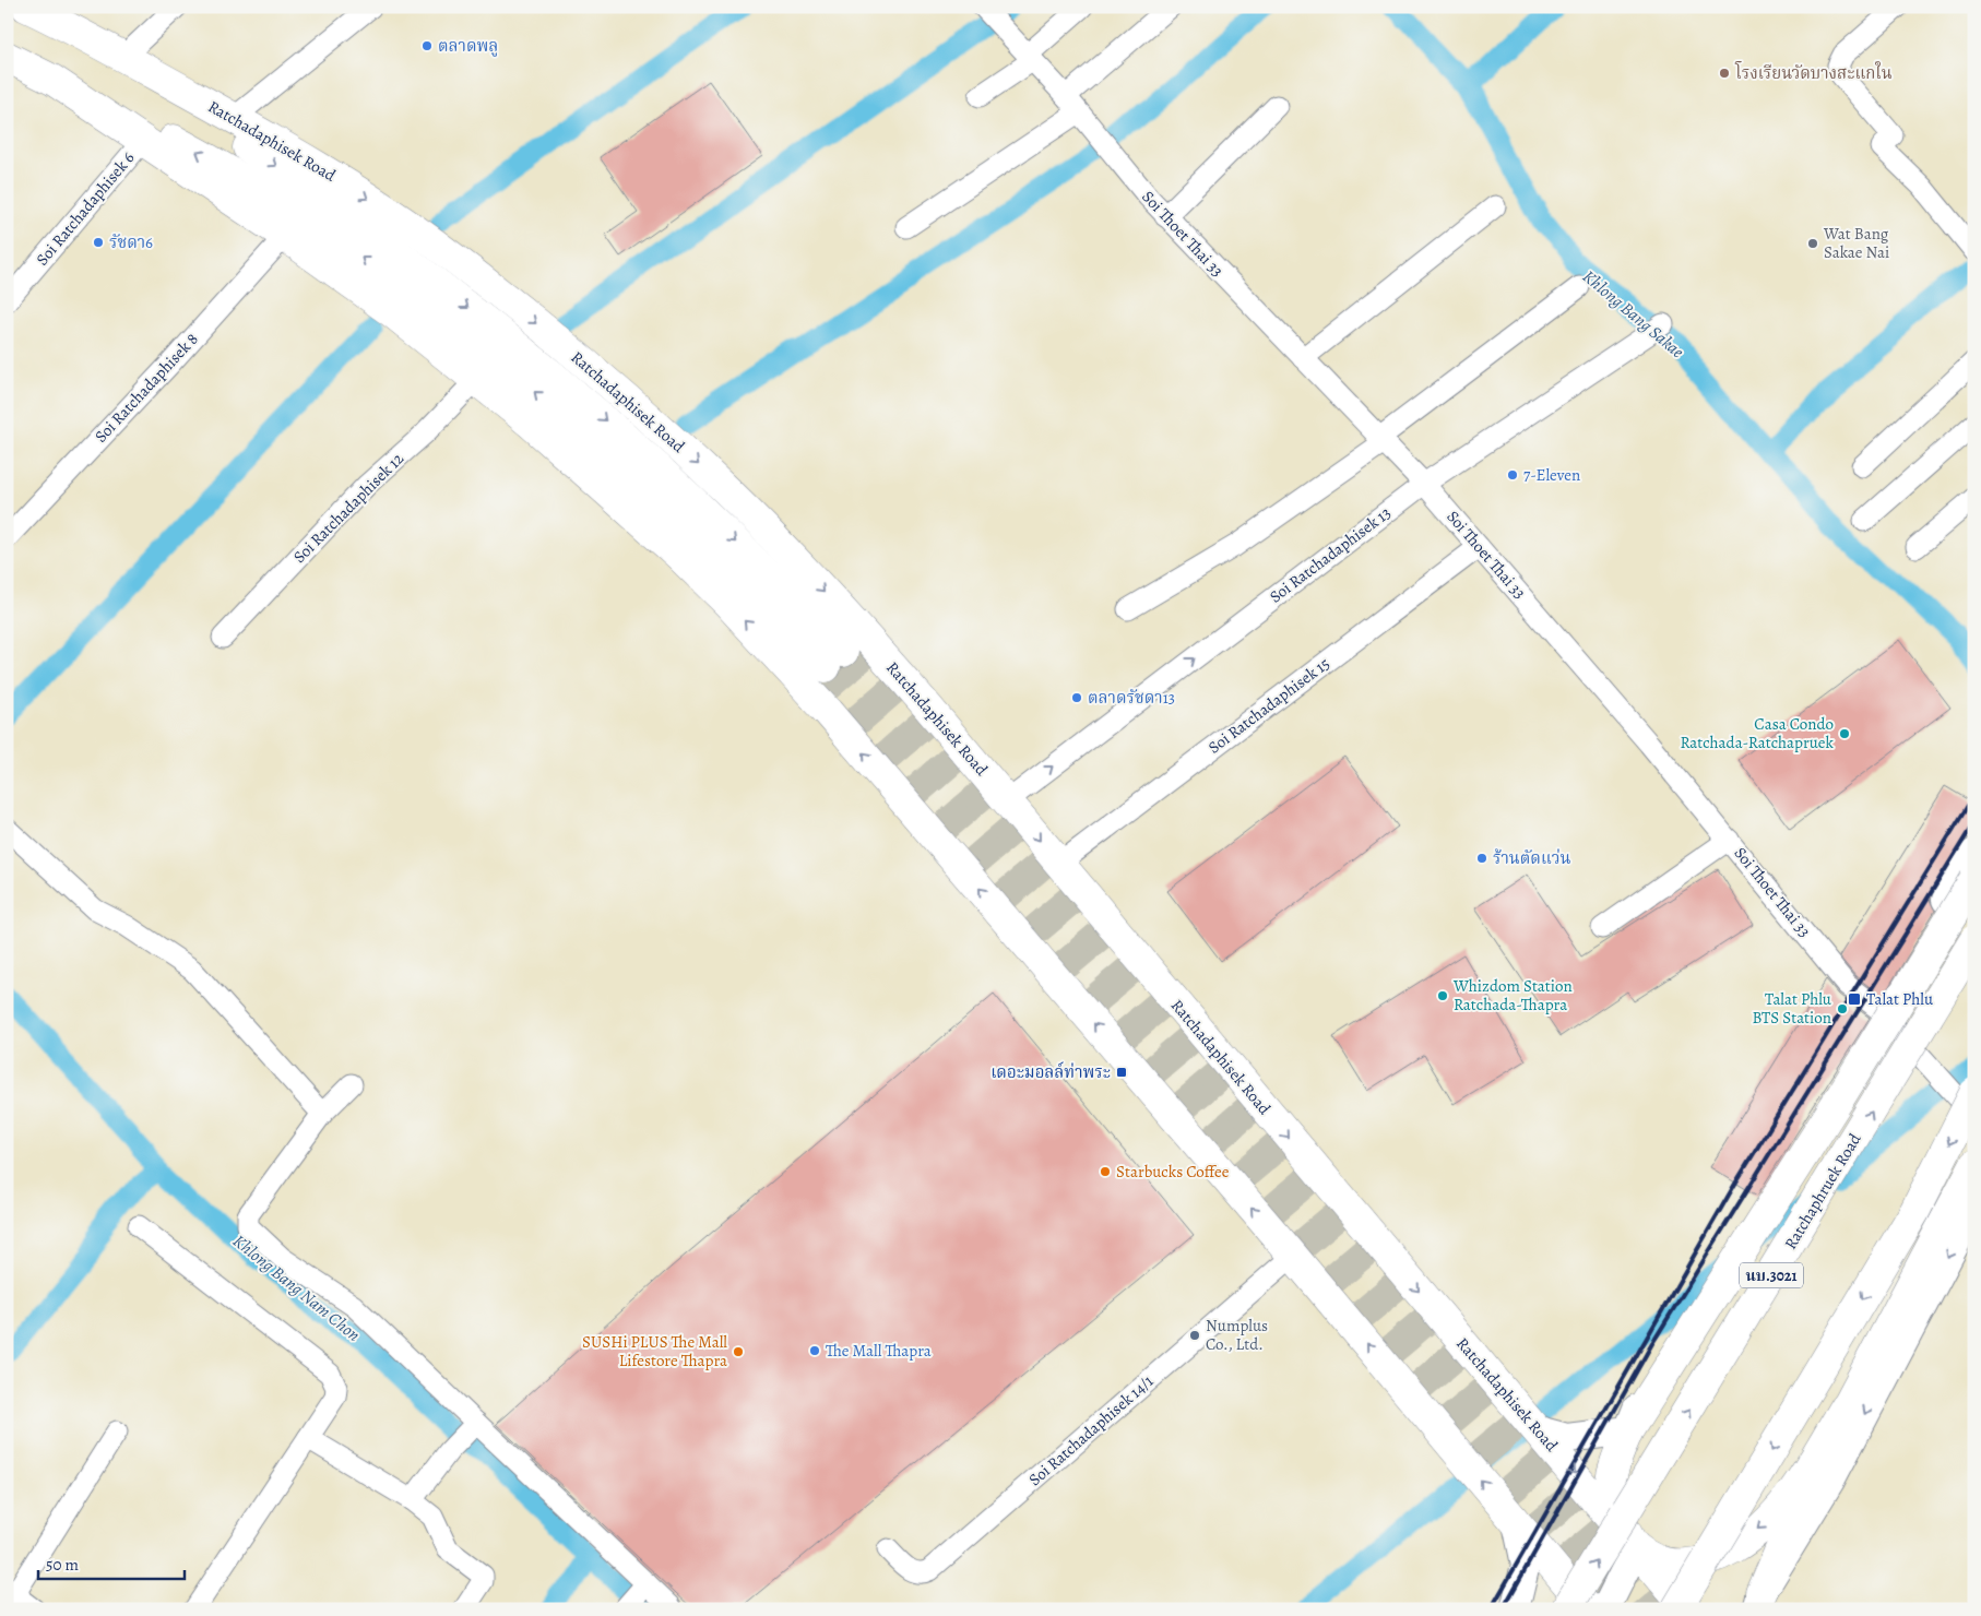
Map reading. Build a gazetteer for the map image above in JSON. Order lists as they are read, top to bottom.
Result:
{
  "streets": {
    "main road": ["Ratchadaphisek Road", "Ratchaphruek Road", "นบ.3021"],
    "street": [
      "Soi Ratchadaphisek 6",
      "Soi Thoet Thai 33",
      "Soi Ratchadaphisek 8",
      "Soi Ratchadaphisek 12",
      "Soi Ratchadaphisek 13",
      "Soi Ratchadaphisek 15",
      "Soi Ratchadaphisek 14/1"
    ]
  },
  "crossings": [
    ["Ratchadaphisek Road", "Soi Ratchadaphisek 13"],
    ["Ratchadaphisek Road", "Soi Ratchadaphisek 15"],
    ["Soi Thoet Thai 33", "Soi Ratchadaphisek 13"],
    ["Soi Thoet Thai 33", "Soi Ratchadaphisek 15"],
    ["Soi Thoet Thai 33", "นบ.3021"]
  ],
  "water": ["Khlong Bang Sakae", "Khlong Bang Nam Chon"],
  "places": {
    "other": [
      "ตลาดพลู",
      "โรงเรียนวัดบางสะแกใน",
      "รัชดา6",
      "Wat Bang Sakae Nai",
      "7-Eleven",
      "ตลาดรัชดา13",
      "Casa Condo Ratchada-Ratchapruek",
      "ร้านตัดแว่น",
      "Whizdom Station Ratchada-Thapra",
      "Talat Phlu BTS Station",
      "Starbucks Coffee",
      "Numplus Co., Ltd.",
      "The Mall Thapra",
      "SUSHi PLUS The Mall Lifestore Thapra"
    ],
    "transit": ["Talat Phlu", "เดอะมอลล์ท่าพระ"]
  },
  "scale_bar": "50 m"
}
